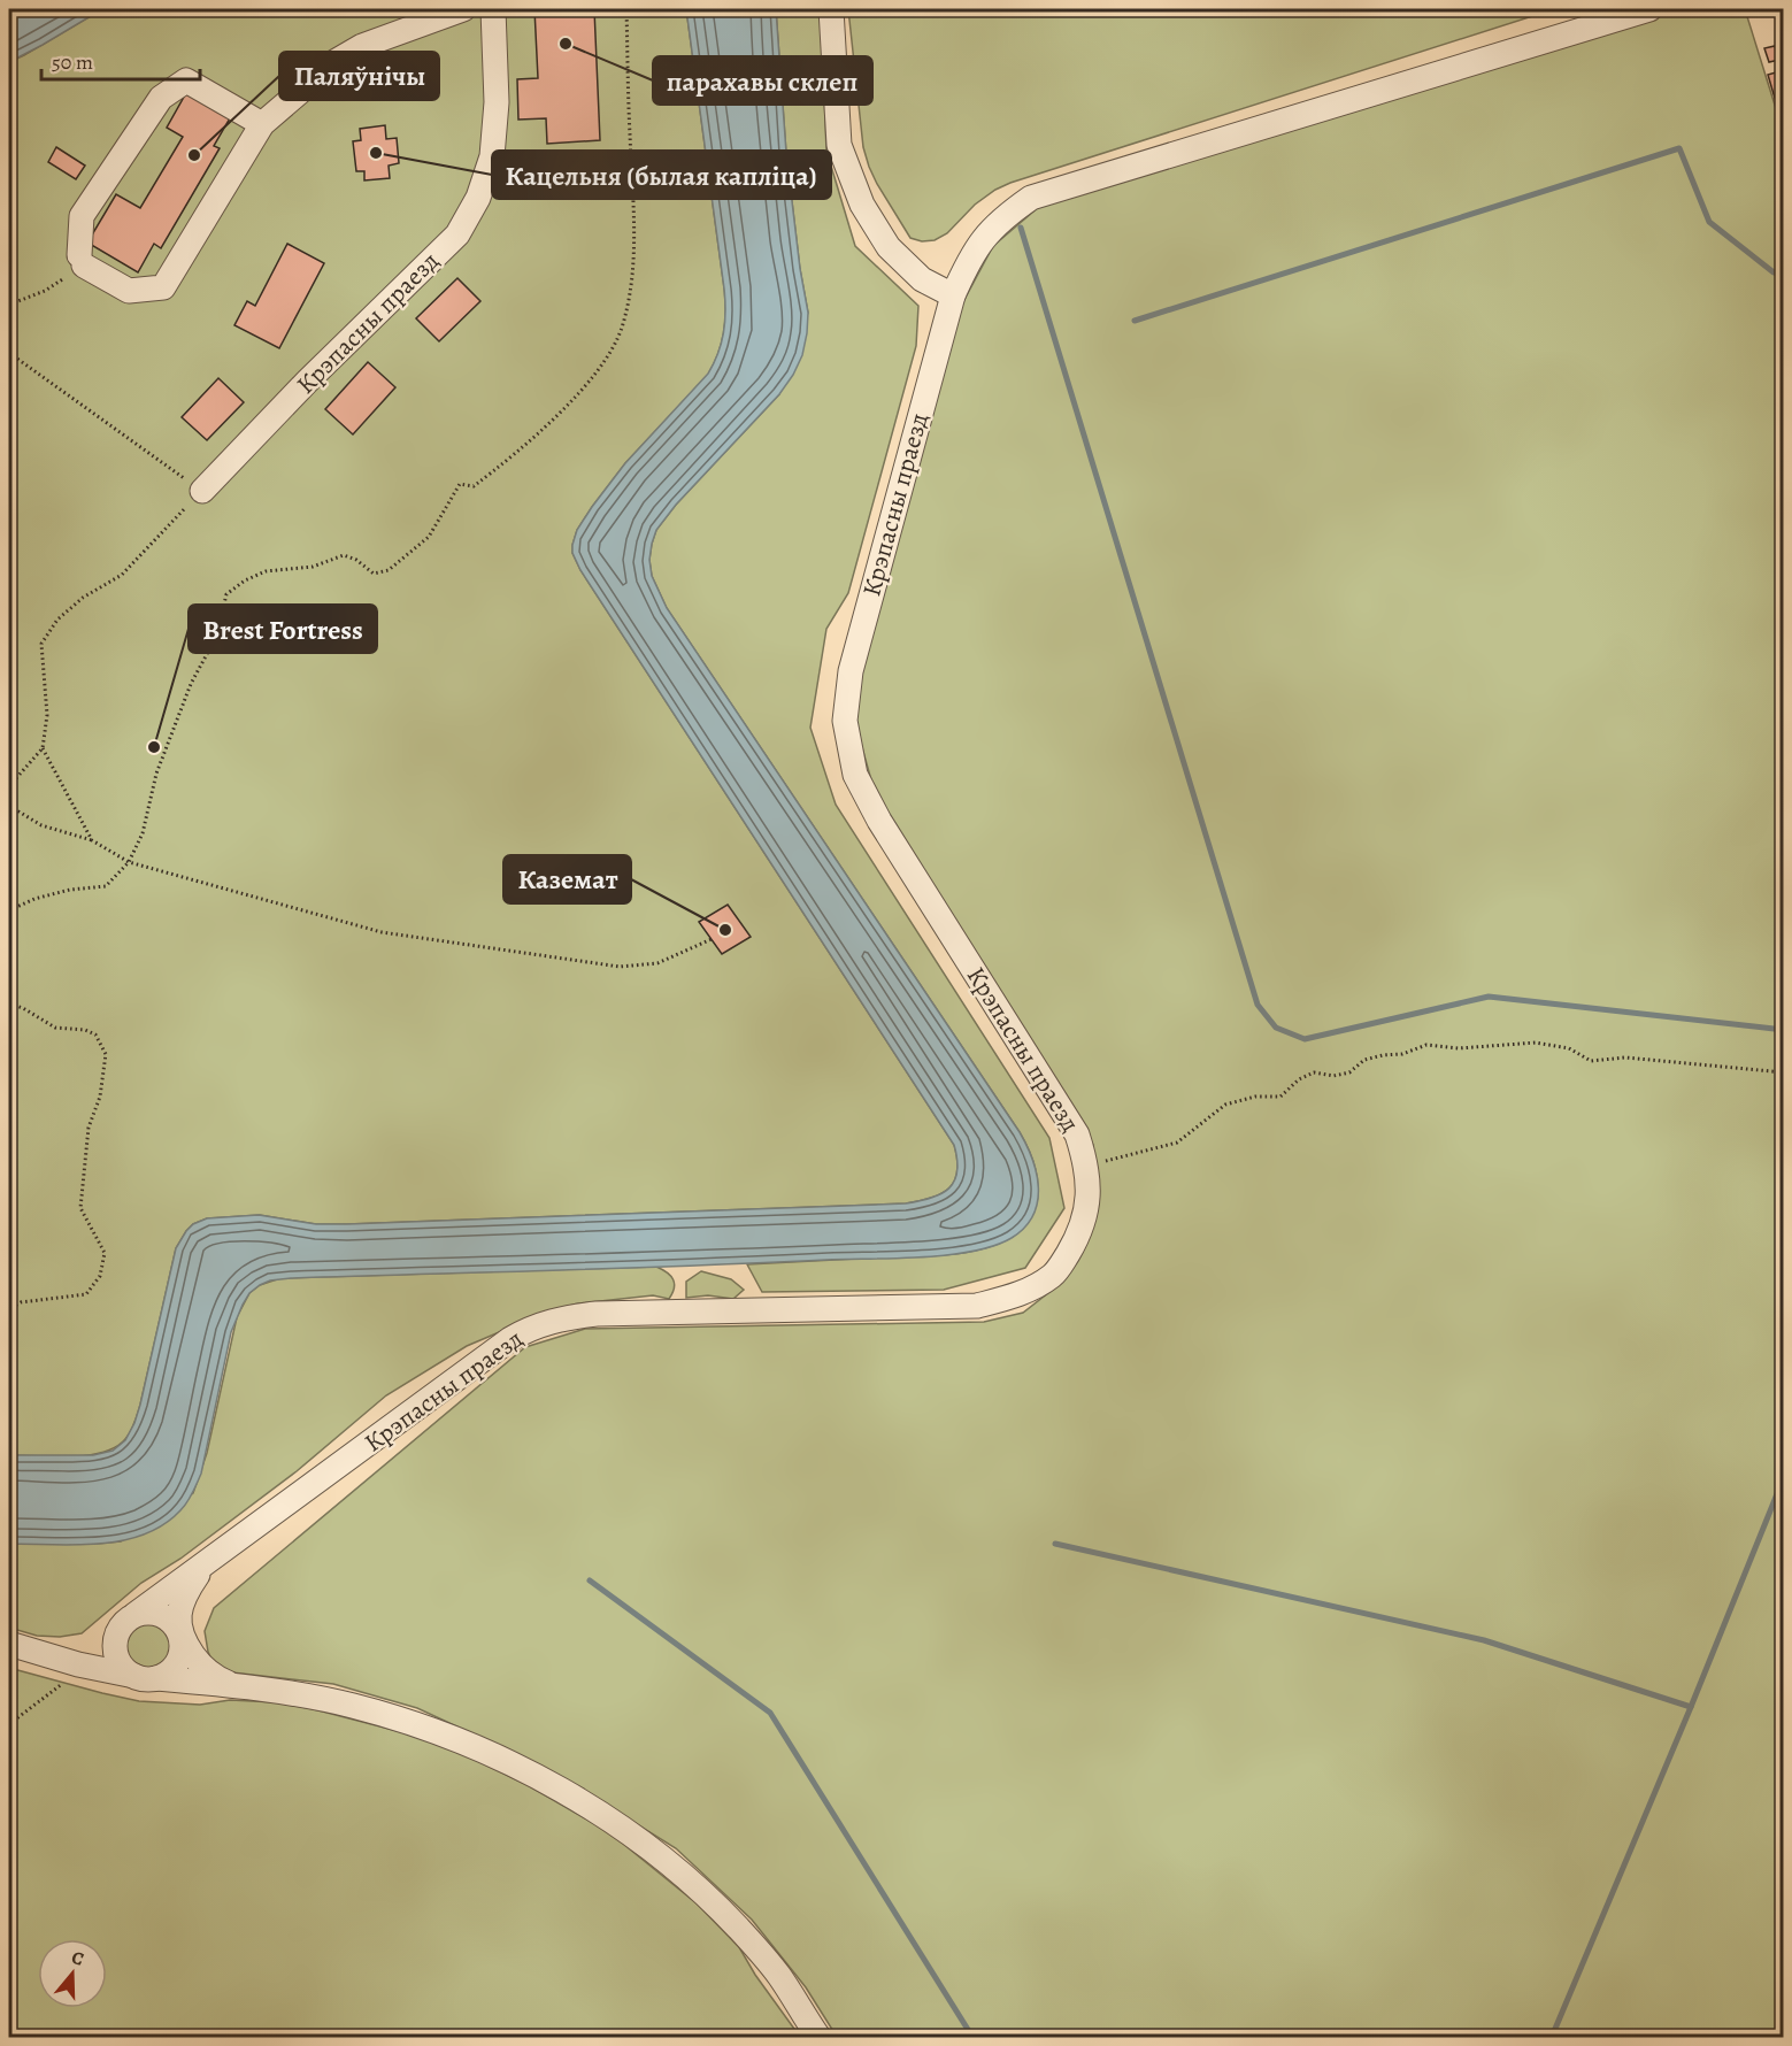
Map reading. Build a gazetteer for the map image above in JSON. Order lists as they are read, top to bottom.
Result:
{
  "streets": {
    "street": ["Крэпасны праезд"]
  },
  "places": [
    "парахавы склеп",
    "Кацельня (былая капліца)",
    "Паляўнічы",
    "Brest Fortress",
    "Каземат"
  ],
  "scale_bar": "50 m",
  "north": "top"
}
